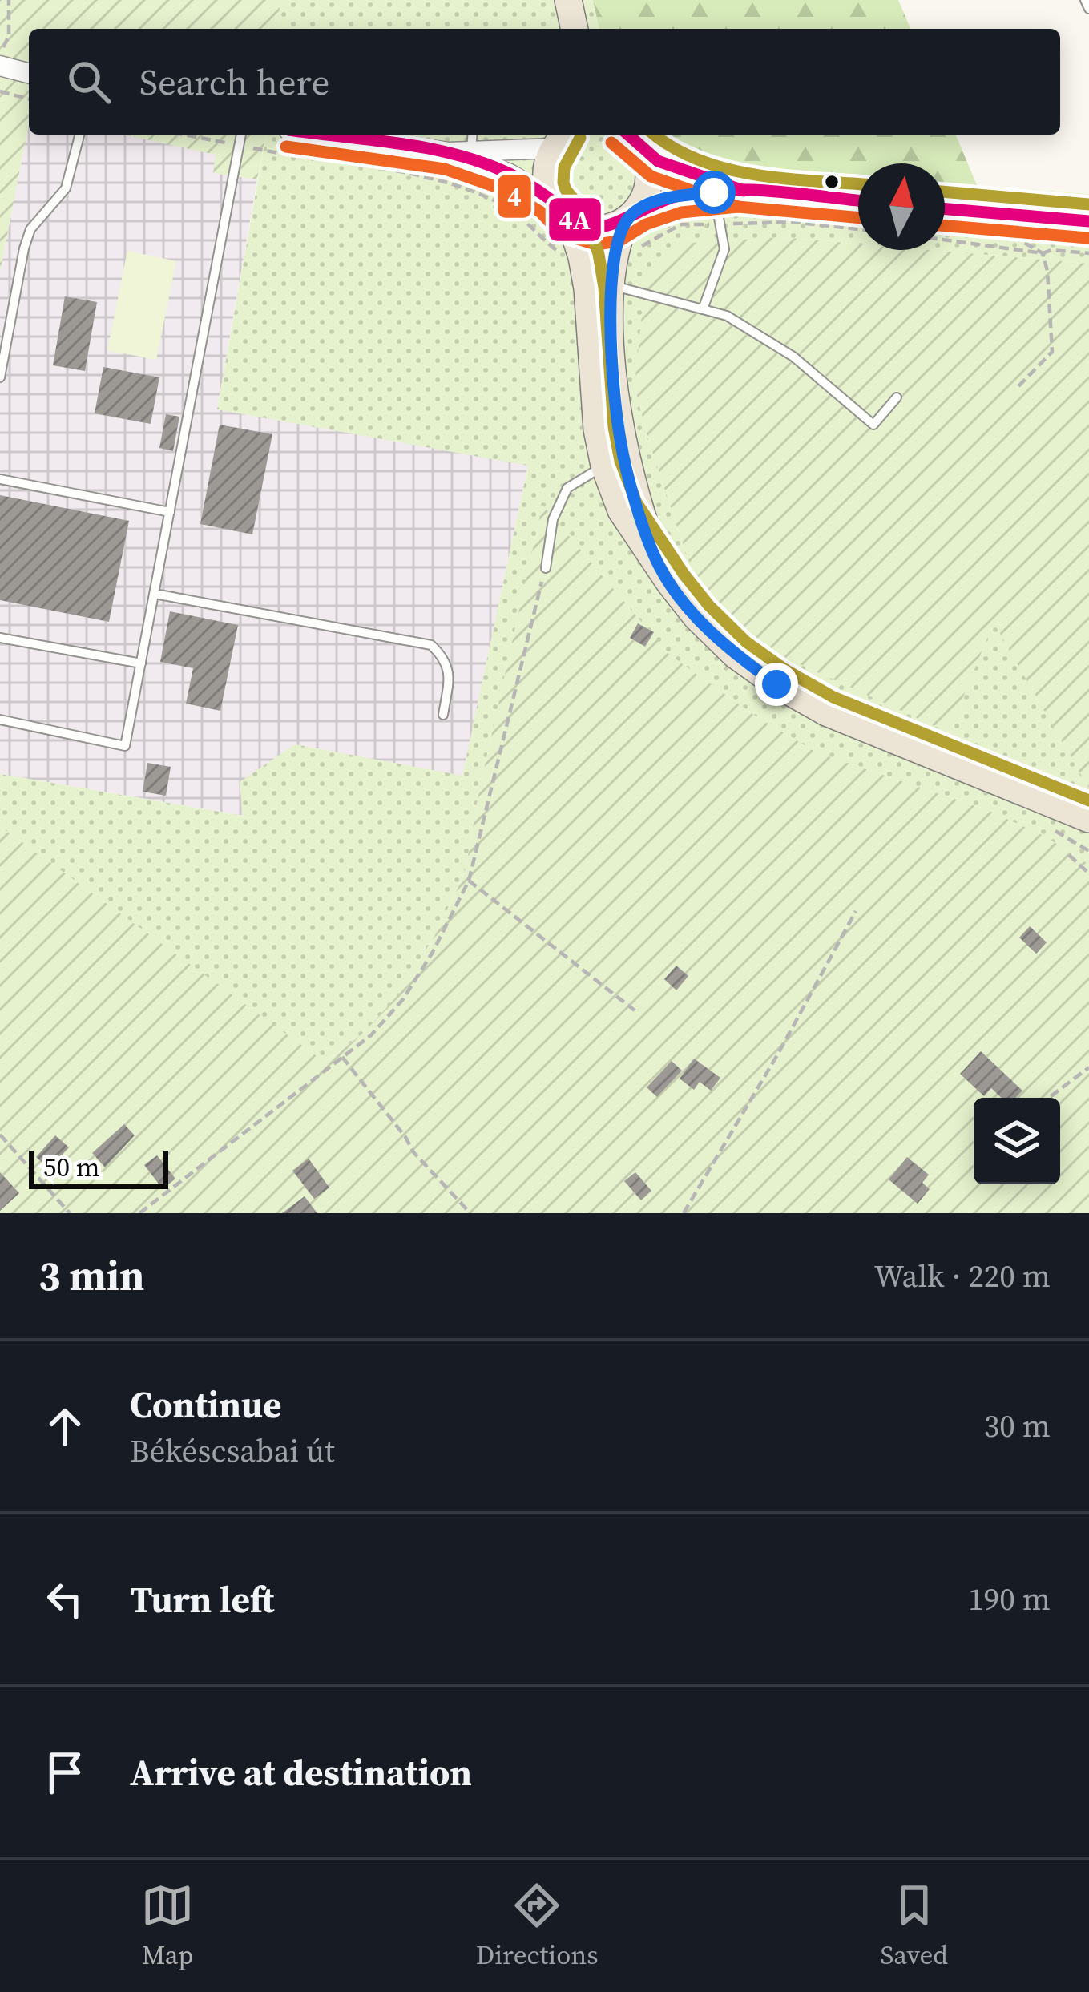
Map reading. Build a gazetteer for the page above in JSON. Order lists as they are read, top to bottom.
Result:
{
  "lines": ["transit line 4A", "transit line 4"],
  "scale_bar": "50 m",
  "north": "top",
  "page": {
    "search": "Search here",
    "scale": "50 m",
    "heading": ["3 min", "Walk · 220 m"],
    "list": [
      ["Continue", "Békéscsabai út", "30 m"],
      ["Turn left", "190 m"],
      "Arrive at destination"
    ],
    "nav": ["Map", "Directions", "Saved"]
  }
}
